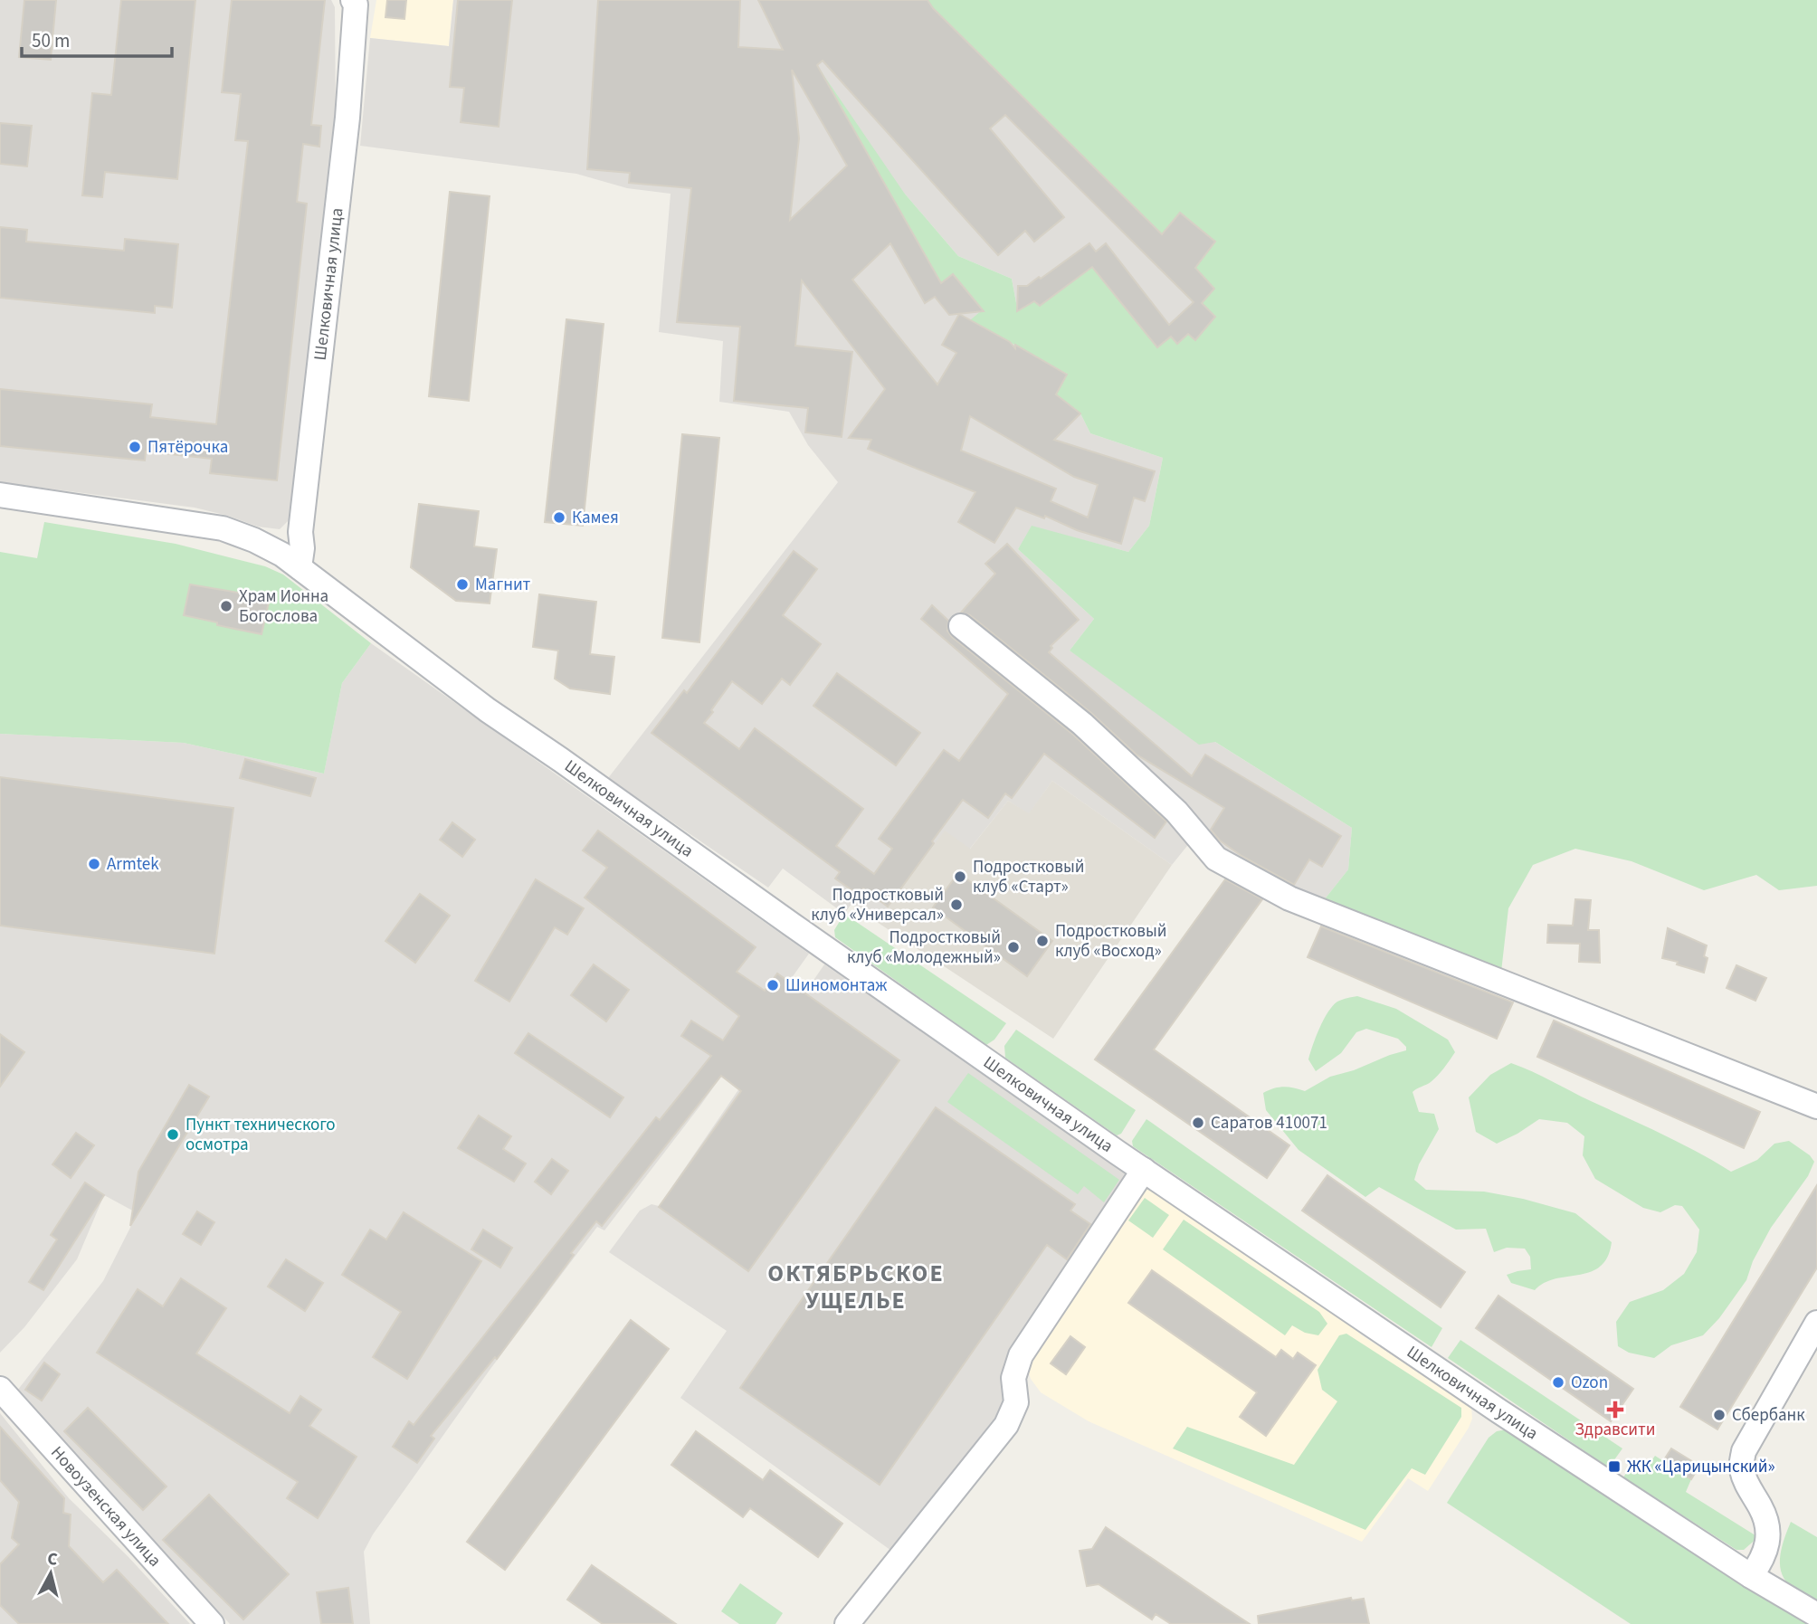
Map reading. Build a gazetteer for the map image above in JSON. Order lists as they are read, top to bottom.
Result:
{
  "streets": {
    "street": ["Шелковичная улица", "Новоузенская улица"]
  },
  "districts": ["ОКТЯБРЬСКОЕ УЩЕЛЬЕ"],
  "places": {
    "other": [
      "Пятёрочка",
      "Камея",
      "Магнит",
      "Храм Ионна Богослова",
      "Armtek",
      "Подростковый клуб «Старт»",
      "Подростковый клуб «Универсал»",
      "Подростковый клуб «Восход»",
      "Подростковый клуб «Молодежный»",
      "Шиномонтаж",
      "Саратов 410071",
      "Пункт технического осмотра",
      "Ozon",
      "Сбербанк"
    ],
    "health": ["Здравсити"],
    "transit": ["ЖК «Царицынский»"]
  },
  "scale_bar": "50 m",
  "north": "top"
}
